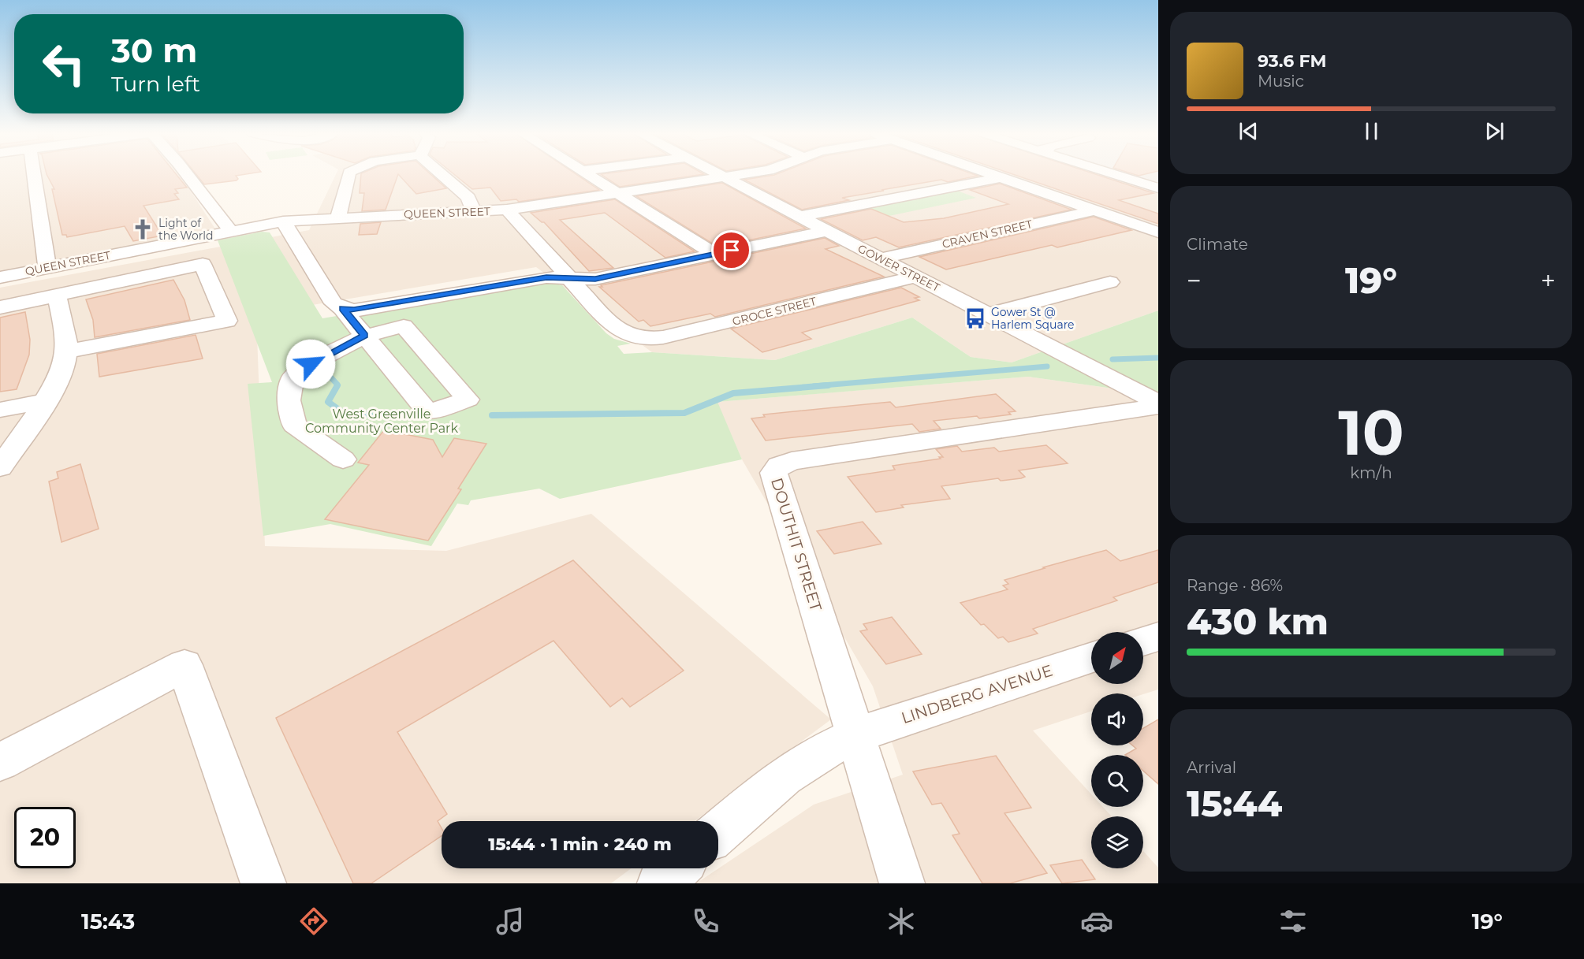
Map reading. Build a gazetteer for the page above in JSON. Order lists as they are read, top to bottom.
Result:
{
  "streets": {
    "street": [
      "QUEEN STREET",
      "CRAVEN STREET",
      "GOWER STREET",
      "GROCE STREET",
      "DOUTHIT STREET",
      "LINDBERG AVENUE"
    ]
  },
  "crossings": [
    ["QUEEN STREET", "GOWER STREET"],
    ["CRAVEN STREET", "GOWER STREET"],
    ["GOWER STREET", "GROCE STREET"],
    ["DOUTHIT STREET", "LINDBERG AVENUE"]
  ],
  "parks": ["West Greenville Community Center Park"],
  "places": {
    "church": ["Light of the World"],
    "bus stop": ["Gower St @ Harlem Square"]
  },
  "north": "top right",
  "page": {
    "turn": ["30 m", "Turn left"],
    "song": ["93.6 FM", "Music"],
    "tile": [
      "Climate",
      ["10", "km/h"],
      ["Range · 86%", "430 km"],
      ["Arrival", "15:44"]
    ],
    "heat": ["−", "19°", "+"],
    "limit": "20",
    "trip": "15:44 · 1 min · 240 m",
    "tabs": ["15:43", "19°"]
  }
}
